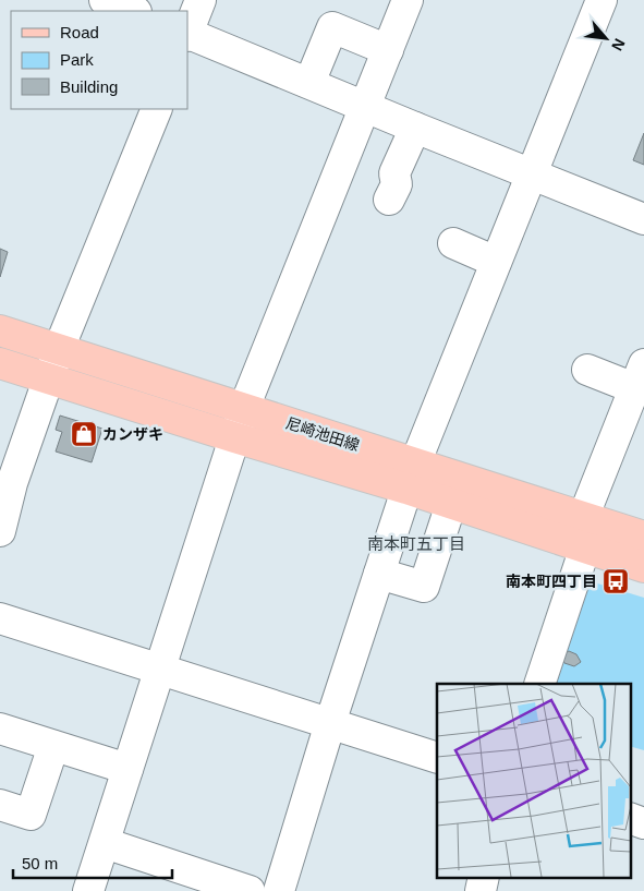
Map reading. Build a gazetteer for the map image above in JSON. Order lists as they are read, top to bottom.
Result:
{
  "streets": {
    "main road": ["尼崎池田線"]
  },
  "districts": ["南本町五丁目"],
  "places": {
    "shop": ["カンザキ"],
    "bus stop": ["南本町四丁目"]
  },
  "legend": ["Road", "Park", "Building"],
  "scale_bar": "50 m",
  "north": "bottom right"
}
